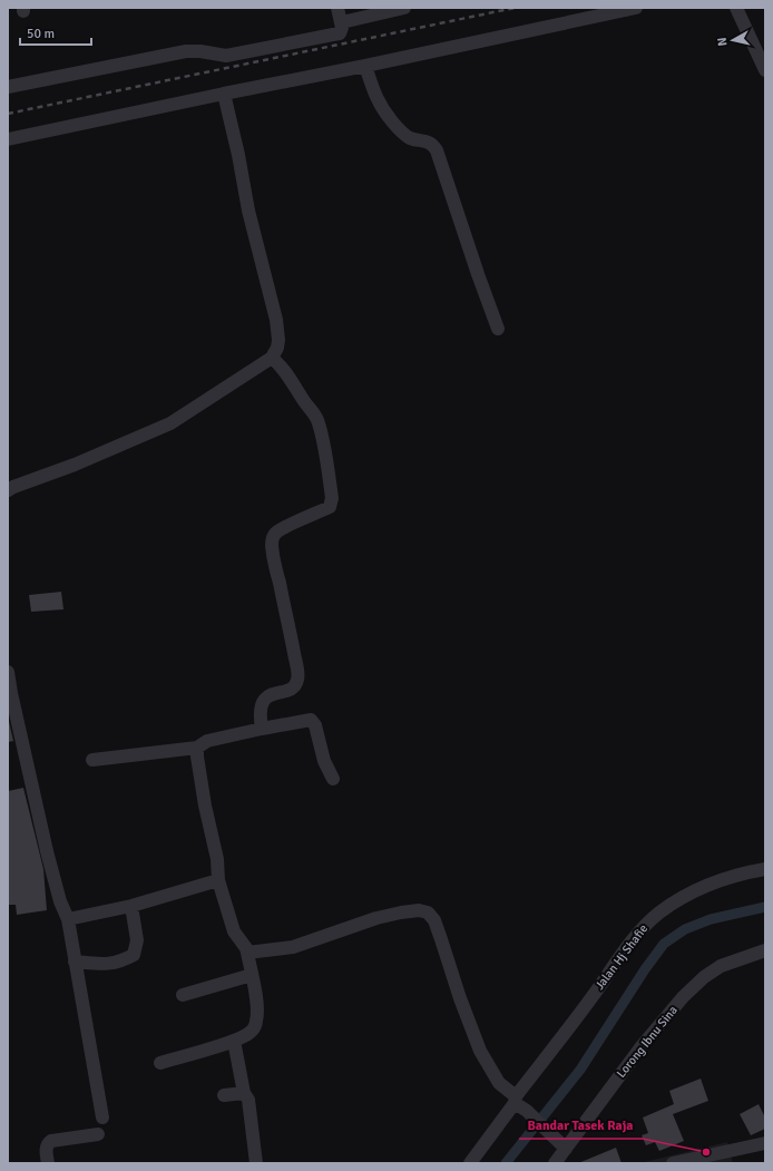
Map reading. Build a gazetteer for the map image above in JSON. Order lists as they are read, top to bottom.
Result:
{
  "streets": {
    "street": ["Jalan Hj Shafie", "Lorong Ibnu Sina"]
  },
  "places": ["Bandar Tasek Raja"],
  "scale_bar": "50 m",
  "north": "left"
}
